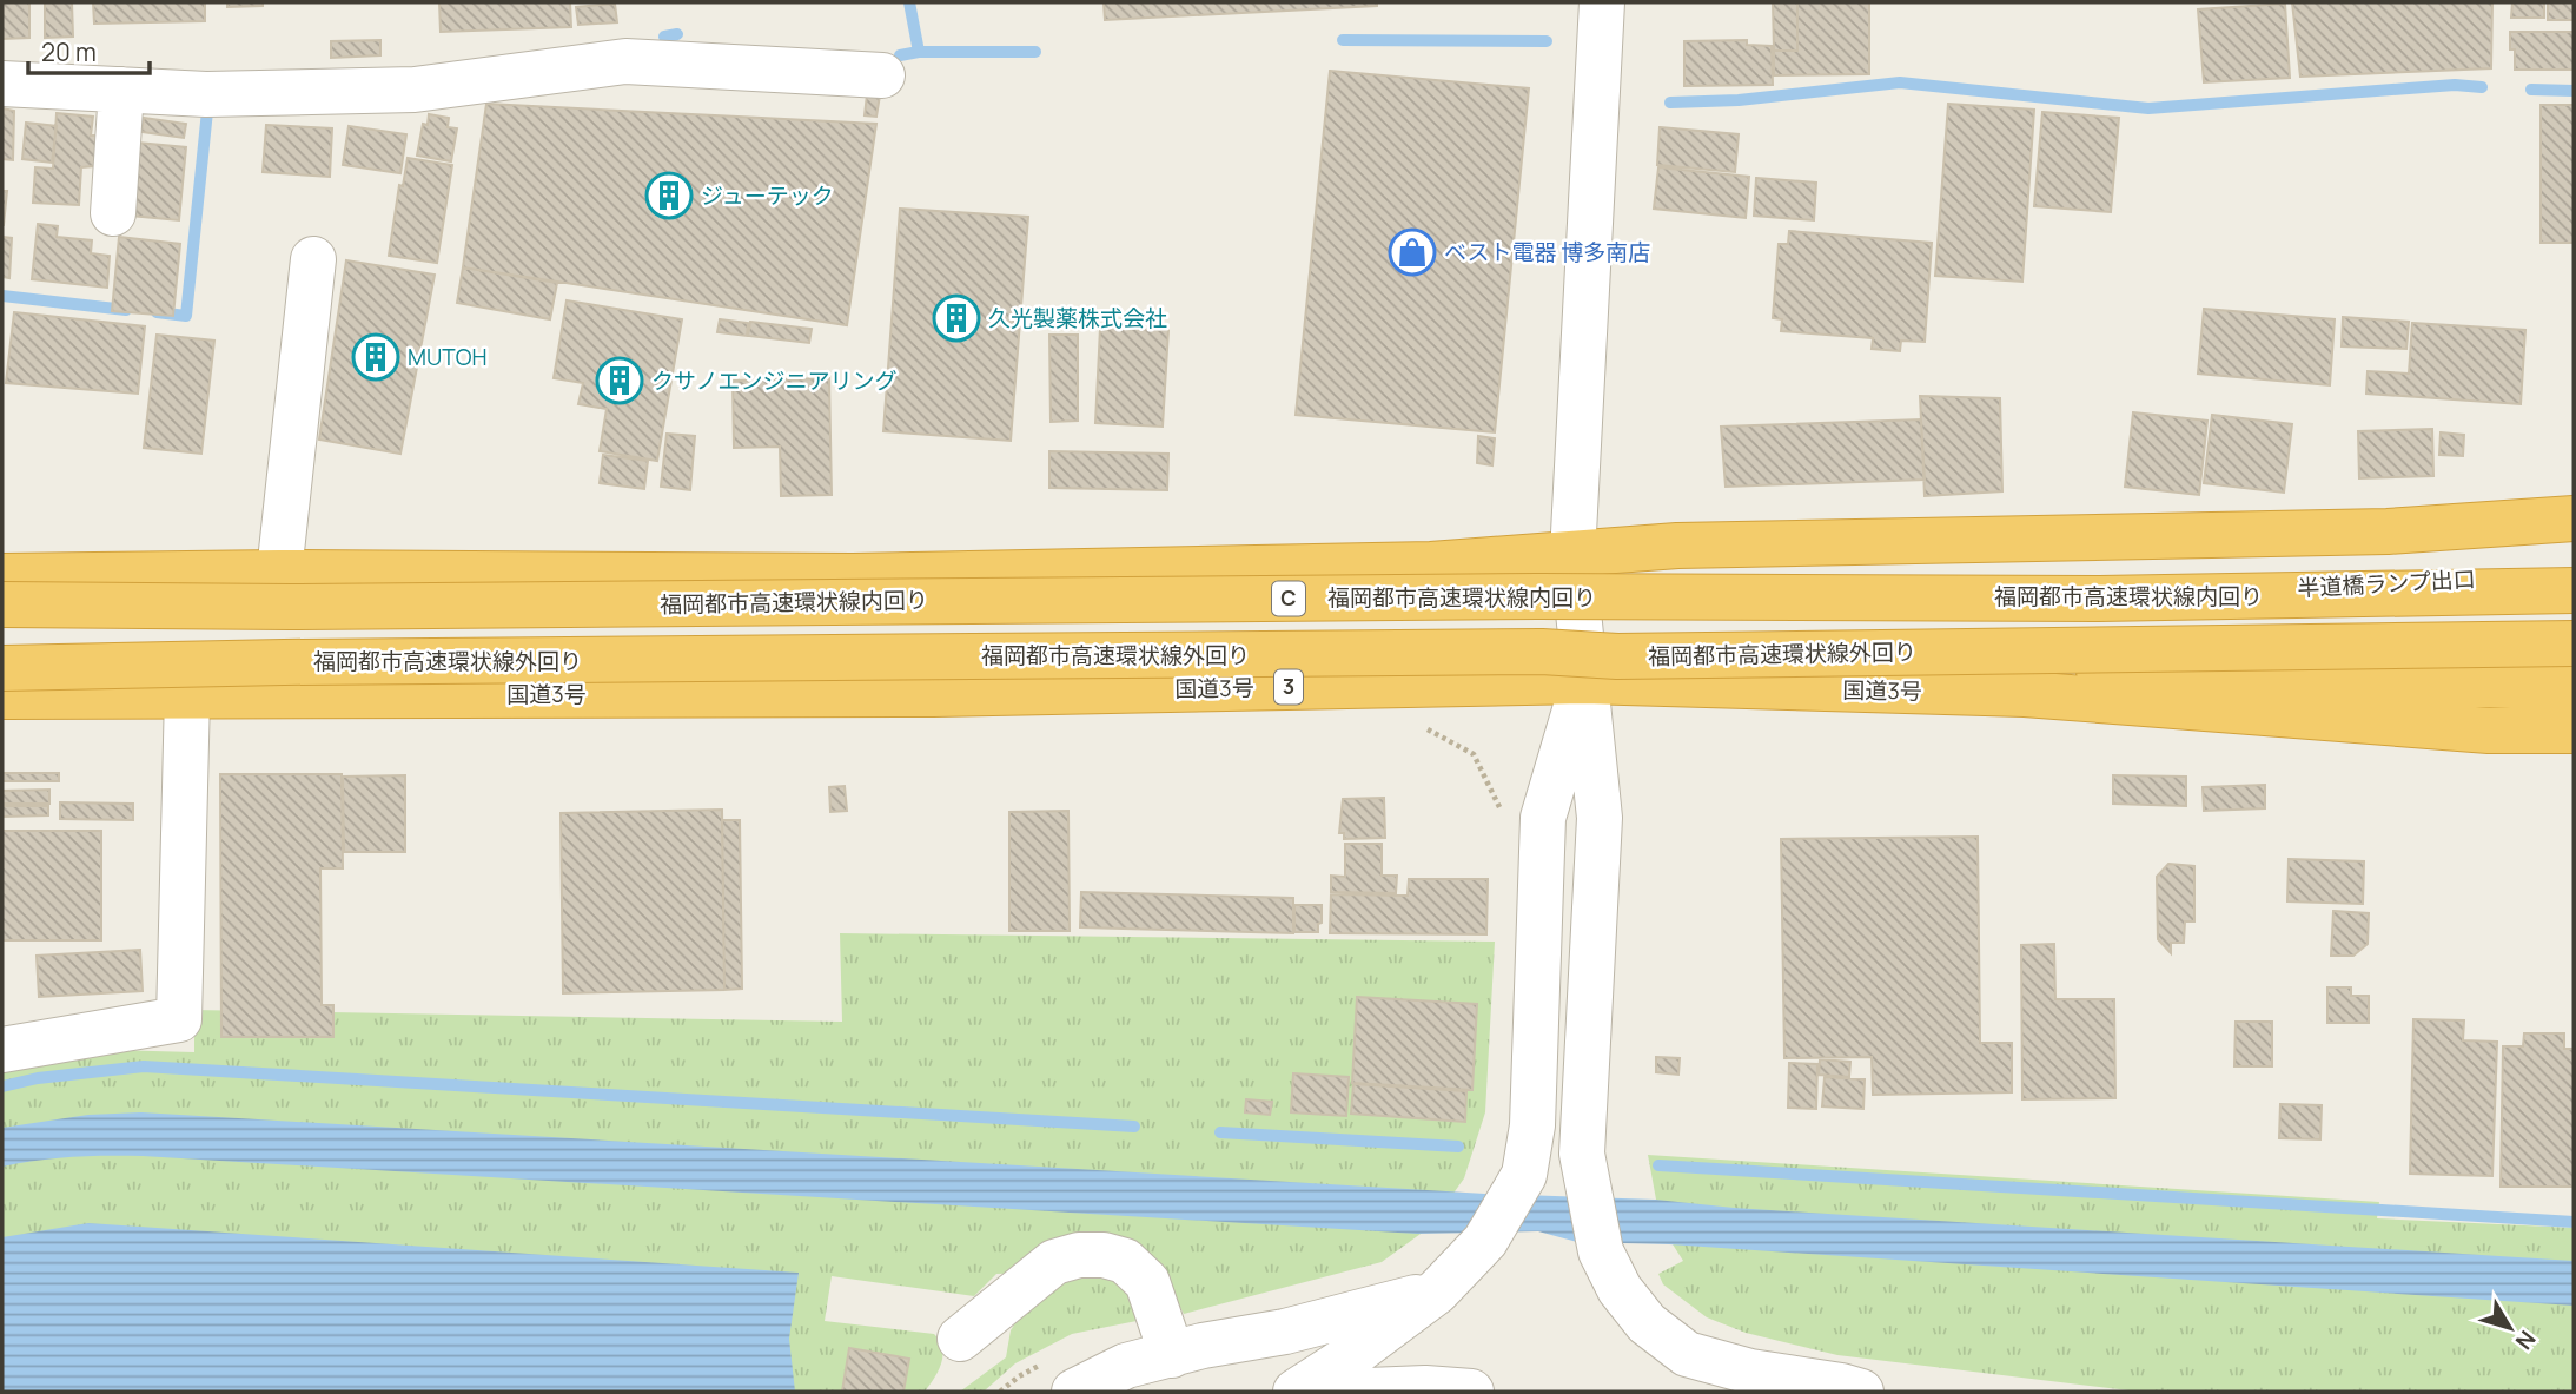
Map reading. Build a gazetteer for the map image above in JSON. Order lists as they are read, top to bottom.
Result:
{
  "streets": {
    "highway": [
      "半道橋ランプ出口",
      "福岡都市高速環状線内回り",
      "C",
      "福岡都市高速環状線外回り",
      "3",
      "国道3号"
    ]
  },
  "crossings": [
    ["半道橋ランプ出口", "福岡都市高速環状線内回り"],
    ["福岡都市高速環状線外回り", "国道3号"]
  ],
  "places": {
    "building": [
      "ジューテック",
      "久光製薬株式会社",
      "MUTOH",
      "クサノエンジニアリング"
    ],
    "shop": ["ベスト電器 博多南店"]
  },
  "scale_bar": "20 m",
  "north": "bottom right"
}
